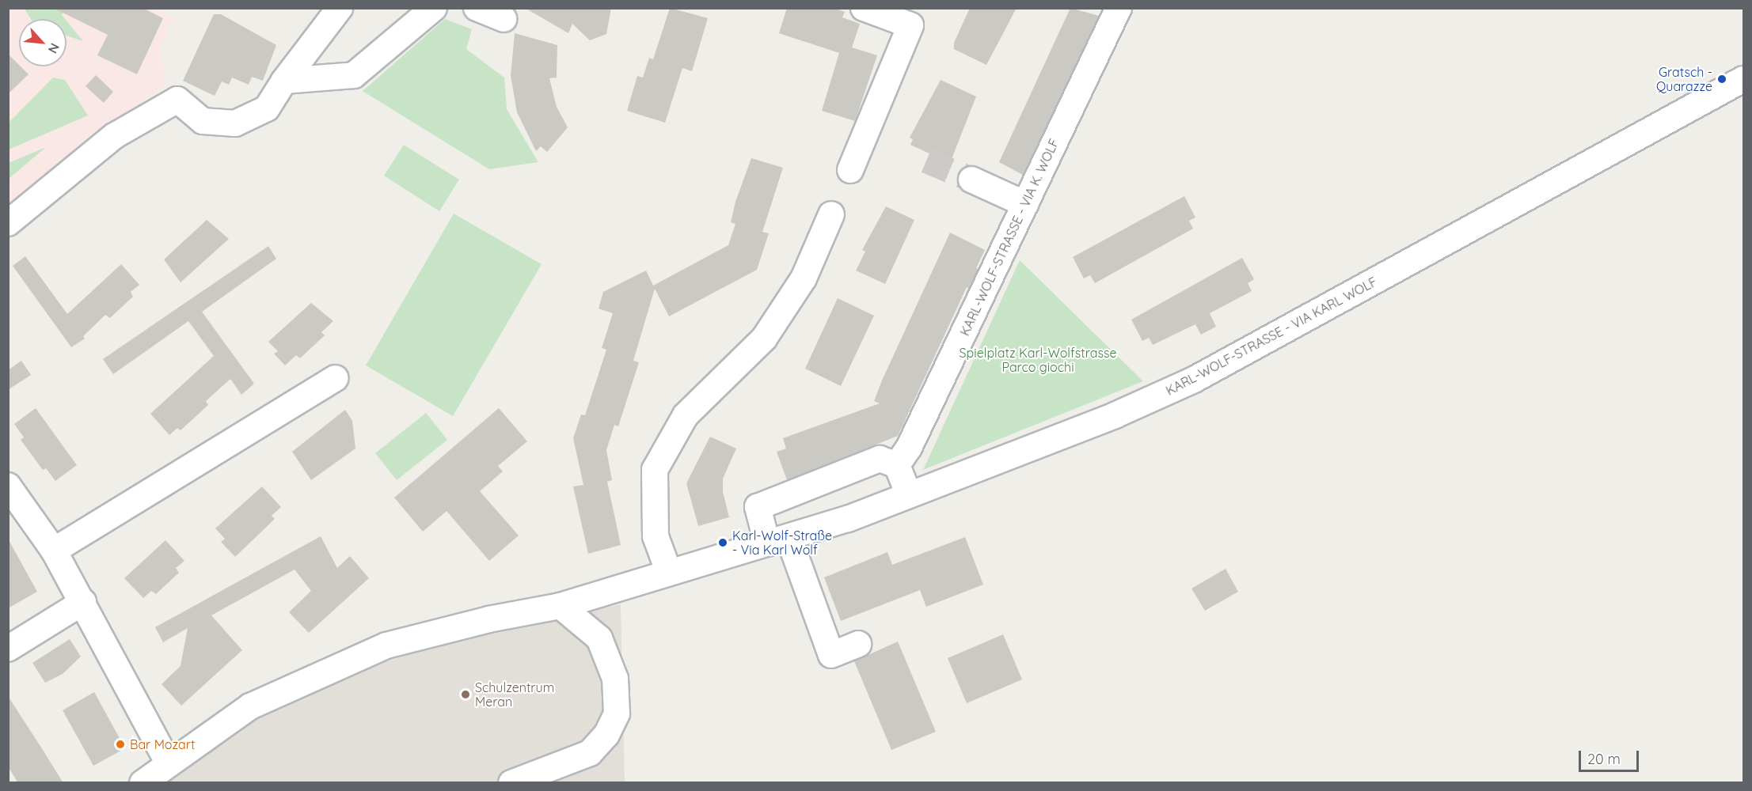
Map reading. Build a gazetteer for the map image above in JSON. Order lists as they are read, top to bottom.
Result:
{
  "streets": {
    "street": ["KARL-WOLF-STRASSE - VIA K. WOLF", "KARL-WOLF-STRASSE - VIA KARL WOLF"]
  },
  "parks": ["Spielplatz Karl-Wolfstrasse Parco giochi"],
  "places": [
    "Gratsch - Quarazze",
    "Karl-Wolf-Straße - Via Karl Wolf",
    "Schulzentrum Meran",
    "Bar Mozart"
  ],
  "scale_bar": "20 m",
  "north": "bottom right"
}
